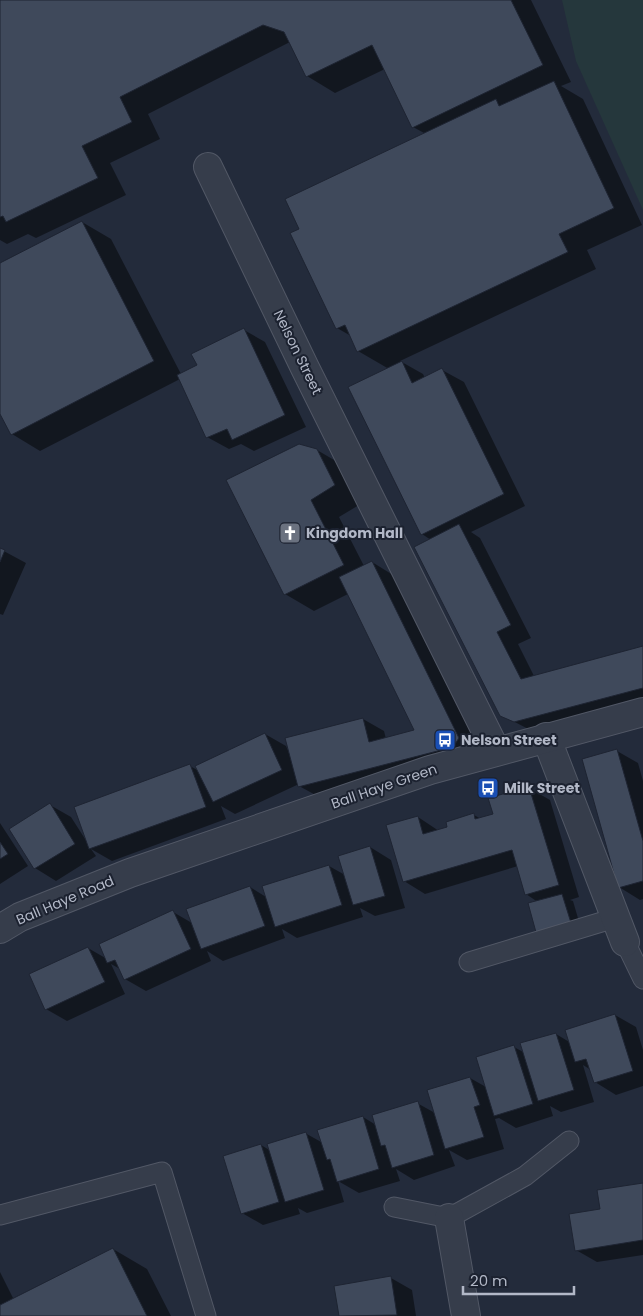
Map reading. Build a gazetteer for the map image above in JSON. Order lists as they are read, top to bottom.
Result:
{
  "streets": {
    "street": ["Nelson Street", "Ball Haye Green", "Ball Haye Road"]
  },
  "crossings": [
    ["Nelson Street", "Ball Haye Green"],
    ["Ball Haye Green", "Ball Haye Road"]
  ],
  "places": {
    "church": ["Kingdom Hall"],
    "bus stop": ["Nelson Street", "Milk Street"]
  },
  "scale_bar": "20 m"
}
